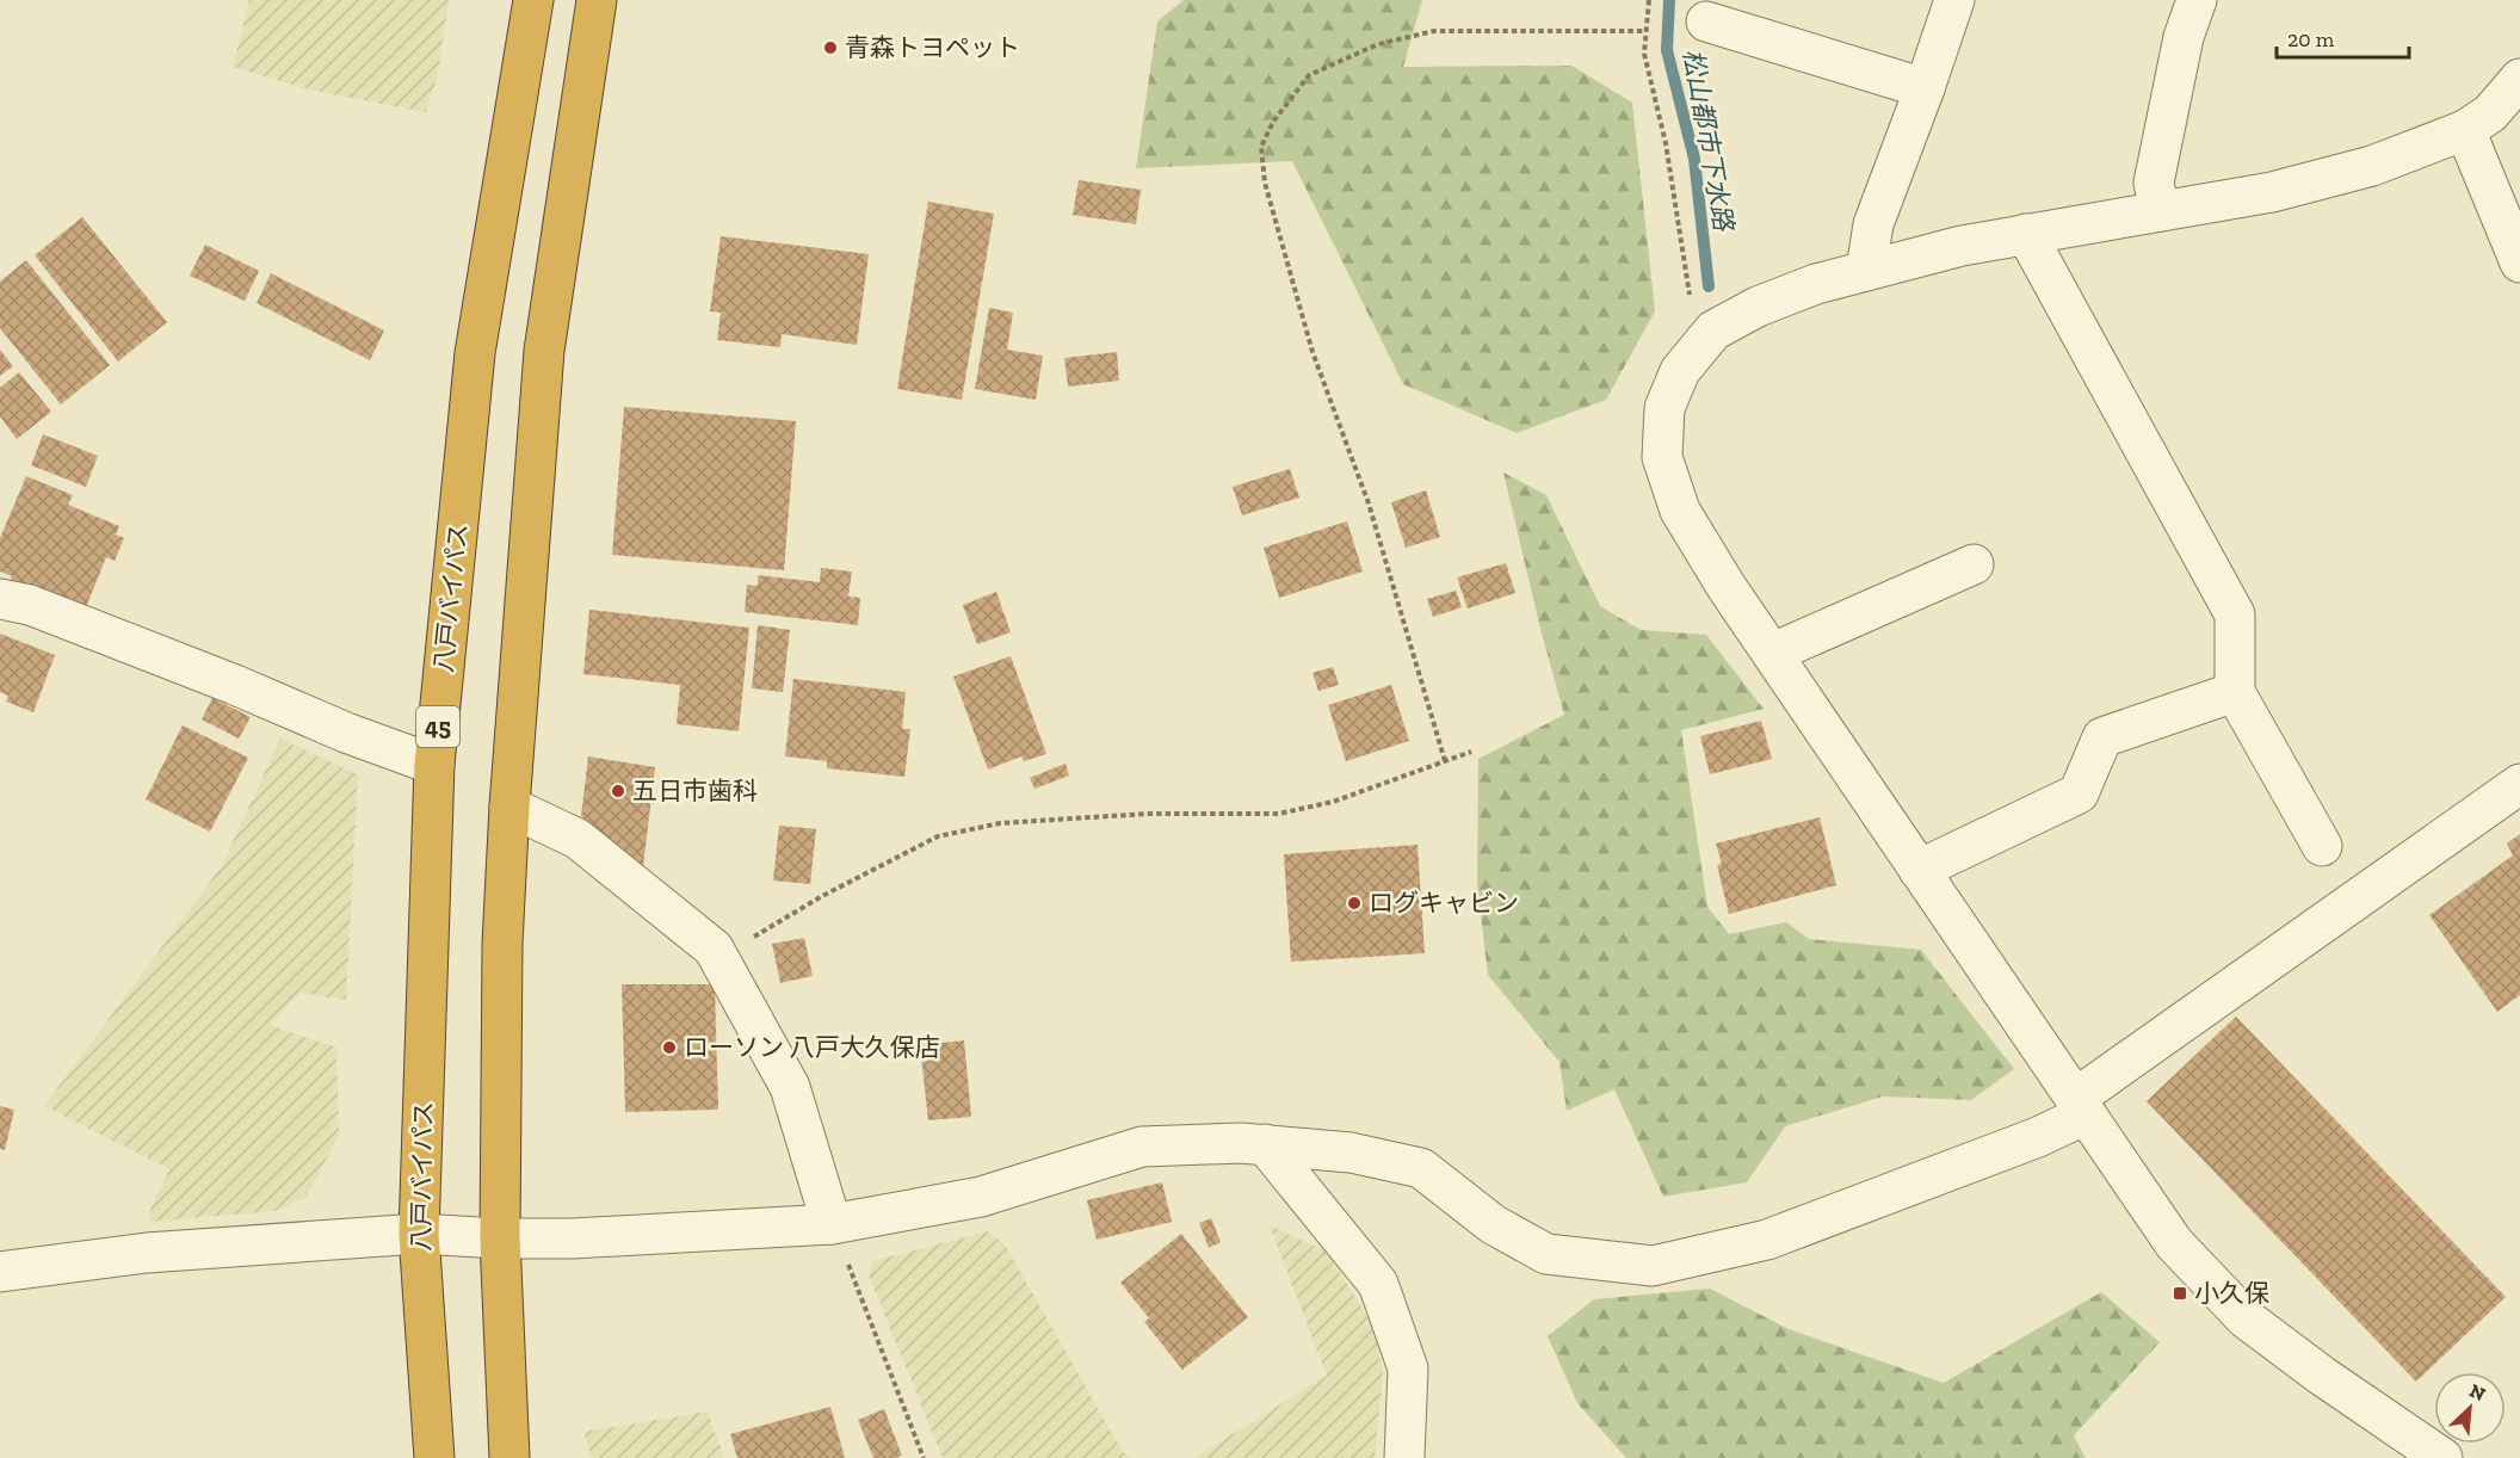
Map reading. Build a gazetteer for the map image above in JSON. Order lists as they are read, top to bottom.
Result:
{
  "streets": {
    "highway": ["八戸バイパス", "45"]
  },
  "water": ["松山都市下水路"],
  "places": {
    "other": [
      "青森トヨペット",
      "五日市歯科",
      "ログキャビン",
      "ローソン 八戸大久保店"
    ],
    "transit": ["小久保"]
  },
  "scale_bar": "20 m",
  "north": "top right"
}
